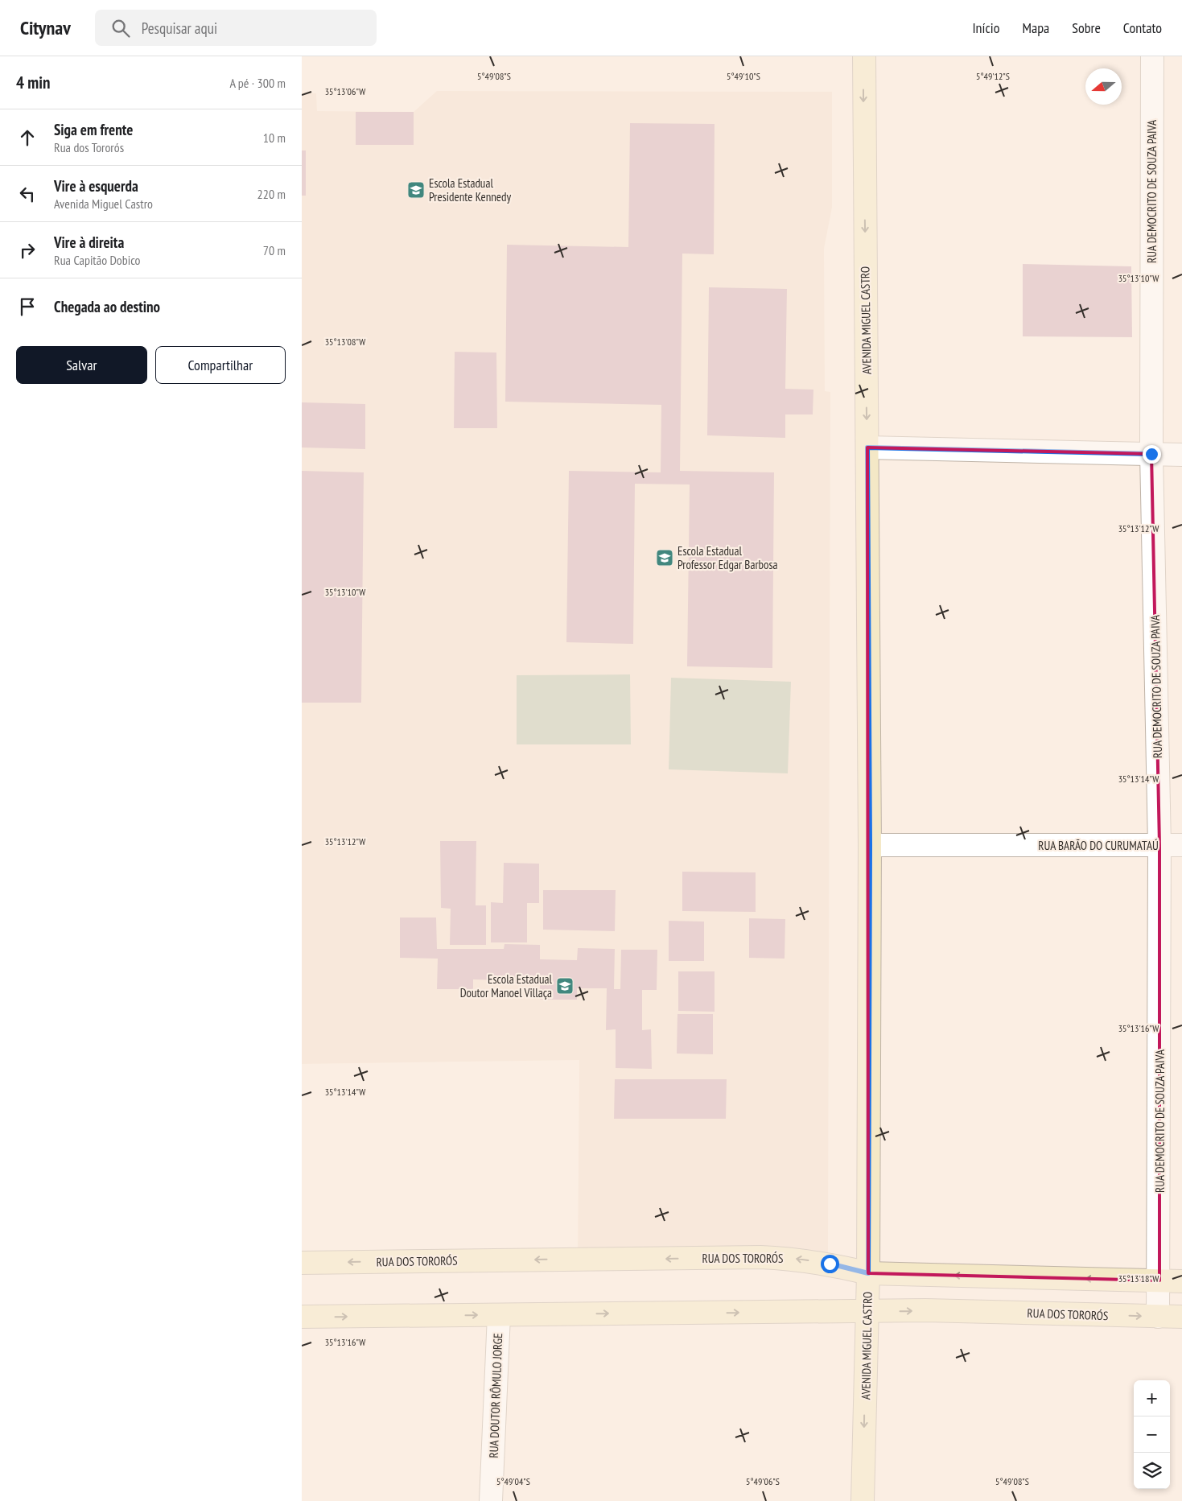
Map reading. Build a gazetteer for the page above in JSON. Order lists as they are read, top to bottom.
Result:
{
  "streets": {
    "street": [
      "RUA DEMOCRITO DE SOUZA PAIVA",
      "AVENIDA MIGUEL CASTRO",
      "RUA BARÃO DO CURUMATAÚ",
      "RUA DOS TORORÓS",
      "RUA DOUTOR RÔMULO JORGE"
    ]
  },
  "crossings": [
    ["RUA DEMOCRITO DE SOUZA PAIVA", "RUA BARÃO DO CURUMATAÚ"],
    ["RUA DEMOCRITO DE SOUZA PAIVA", "RUA DOS TORORÓS"],
    ["AVENIDA MIGUEL CASTRO", "RUA BARÃO DO CURUMATAÚ"],
    ["AVENIDA MIGUEL CASTRO", "RUA DOS TORORÓS"],
    ["RUA DOS TORORÓS", "RUA DOUTOR RÔMULO JORGE"]
  ],
  "one_way": ["AVENIDA MIGUEL CASTRO"],
  "places": {
    "school or university": ["Escola Estadual Presidente Kennedy", "Escola Estadual Professor Edgar Barbosa", "Escola Estadual Doutor Manoel Villaça"]
  },
  "north": "left",
  "page": {
    "header": "Citynav",
    "search": "Pesquisar aqui",
    "nav": [
      "Início",
      "Mapa",
      "Sobre",
      "Contato"
    ],
    "heading": ["4 min", "A pé · 300 m"],
    "list": [
      ["Siga em frente", "Rua dos Tororós", "10 m"],
      ["Vire à esquerda", "Avenida Miguel Castro", "220 m"],
      ["Vire à direita", "Rua Capitão Dobico", "70 m"],
      "Chegada ao destino"
    ],
    "buttons": ["Salvar", "Compartilhar"],
    "map_buttons": ["+", "−"]
  },
  "coordinates": [
    "5°49'08\"S",
    "5°49'10\"S",
    "5°49'12\"S",
    "35°13'06\"W",
    "35°13'10\"W",
    "35°13'08\"W",
    "35°13'12\"W",
    "35°13'14\"W",
    "35°13'16\"W",
    "35°13'18\"W",
    "5°49'04\"S",
    "5°49'06\"S"
  ]
}
